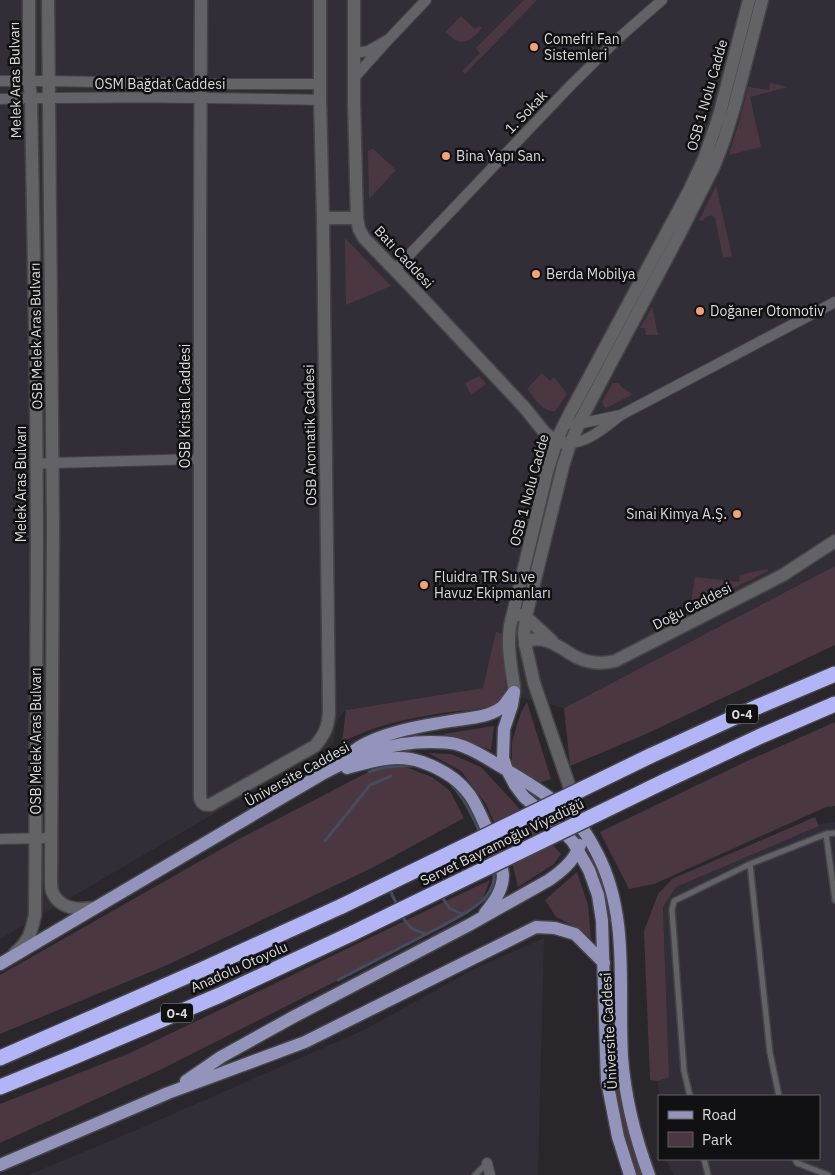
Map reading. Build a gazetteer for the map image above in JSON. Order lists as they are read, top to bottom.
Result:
{
  "streets": {
    "highway": ["O-4", "Servet Bayramoğlu Viyadüğü", "Anadolu Otoyolu"],
    "main road": ["OSB 1 Nolu Cadde", "Üniversite Caddesi"],
    "street": [
      "Melek Aras Bulvarı",
      "OSM Bağdat Caddesi",
      "1. Sokak",
      "Batı Caddesi",
      "OSB Melek Aras Bulvarı",
      "OSB Kristal Caddesi",
      "OSB Aromatik Caddesi",
      "Doğu Caddesi"
    ]
  },
  "crossings": [
    ["Melek Aras Bulvarı", "OSM Bağdat Caddesi"],
    ["Melek Aras Bulvarı", "Üniversite Caddesi"],
    ["OSM Bağdat Caddesi", "OSB Melek Aras Bulvarı"],
    ["OSM Bağdat Caddesi", "OSB Kristal Caddesi"],
    ["OSM Bağdat Caddesi", "OSB Aromatik Caddesi"],
    ["OSB 1 Nolu Cadde", "Batı Caddesi"],
    ["OSB 1 Nolu Cadde", "Doğu Caddesi"],
    ["OSB 1 Nolu Cadde", "Üniversite Caddesi"],
    ["1. Sokak", "Batı Caddesi"],
    ["OSB Melek Aras Bulvarı", "Üniversite Caddesi"],
    ["OSB Kristal Caddesi", "OSB Aromatik Caddesi"],
    ["Servet Bayramoğlu Viyadüğü", "Anadolu Otoyolu"]
  ],
  "places": [
    "Comefri Fan Sistemleri",
    "Bina Yapı San.",
    "Berda Mobilya",
    "Doğaner Otomotiv",
    "Sınai Kimya A.Ş.",
    "Fluidra TR Su ve Havuz Ekipmanları"
  ],
  "legend": ["Road", "Park"]
}
